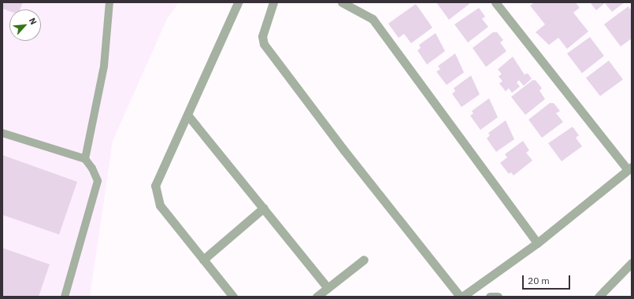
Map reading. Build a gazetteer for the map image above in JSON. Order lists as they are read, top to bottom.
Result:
{
  "scale_bar": "20 m",
  "north": "top right"
}
